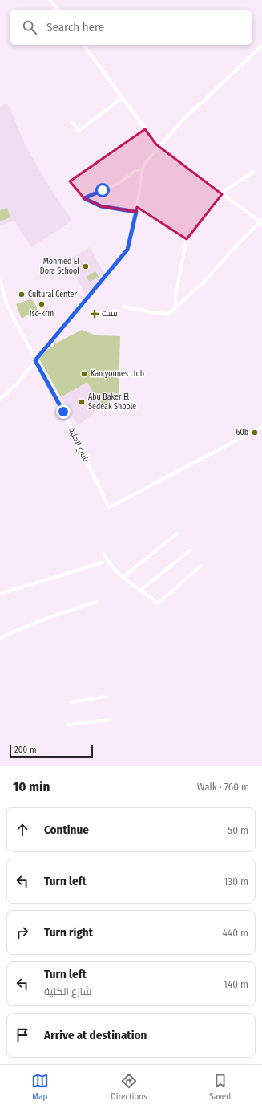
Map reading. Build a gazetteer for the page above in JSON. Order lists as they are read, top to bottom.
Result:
{
  "streets": {
    "street": ["شارع الكلية"]
  },
  "places": {
    "other": [
      "Mohmed El Dora School",
      "Cultural Center",
      "Jsc-krm",
      "Kan younes club",
      "Abu Baker El Sedeak Shoole",
      "60b"
    ],
    "health": ["تتتتت"]
  },
  "scale_bar": "200 m",
  "page": {
    "search": "Search here",
    "scale": "200 m",
    "heading": ["10 min", "Walk · 760 m"],
    "list": [
      ["Continue", "50 m"],
      ["Turn left", "130 m"],
      ["Turn right", "440 m"],
      ["Turn left", "شارع الكلية", "140 m"],
      "Arrive at destination"
    ],
    "nav": ["Map", "Directions", "Saved"]
  }
}
